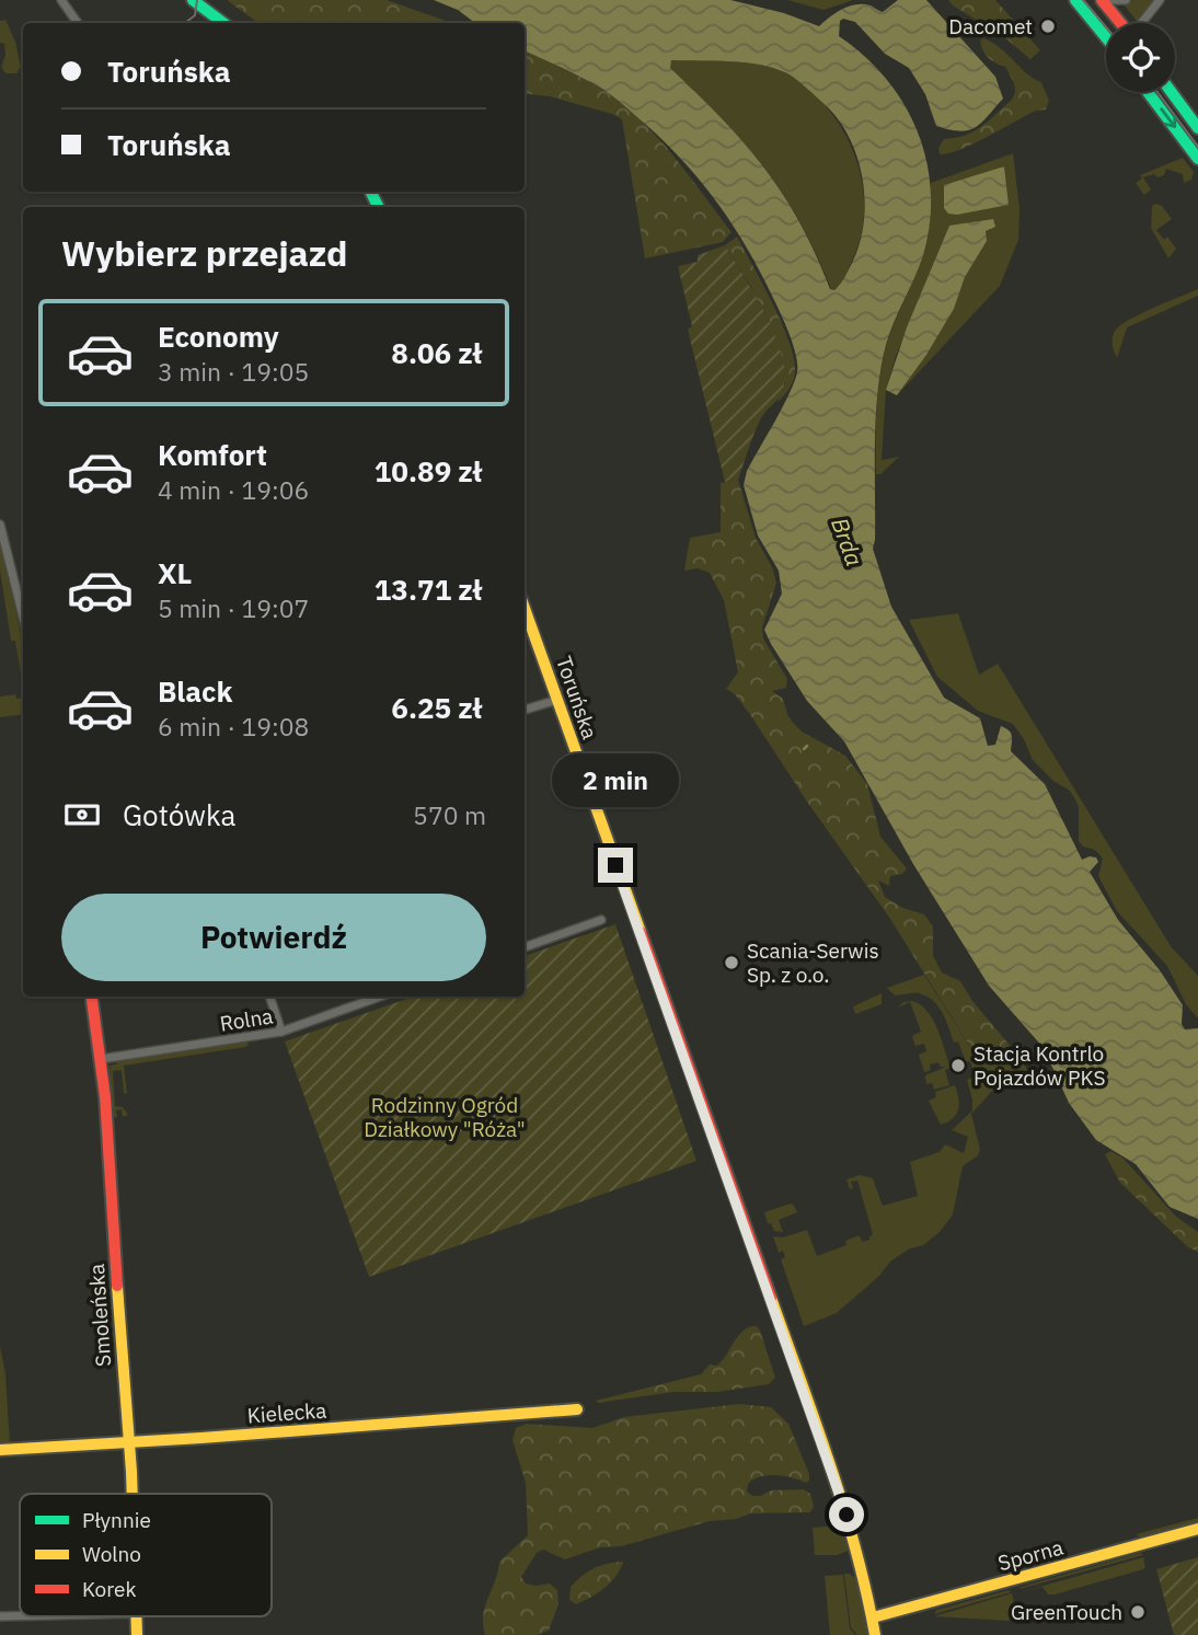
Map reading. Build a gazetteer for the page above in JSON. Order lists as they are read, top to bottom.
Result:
{
  "streets": {
    "street": [
      "Toruńska",
      "Rolna",
      "Smoleńska",
      "Kielecka",
      "Sporna"
    ]
  },
  "crossings": [
    ["Toruńska", "Sporna"],
    ["Rolna", "Smoleńska"],
    ["Smoleńska", "Kielecka"]
  ],
  "water": ["Brda"],
  "parks": ["Rodzinny Ogród Działkowy \"Róża\""],
  "places": [
    "Dacomet",
    "Scania-Serwis Sp. z o.o.",
    "Stacja Kontrlo Pojazdów PKS",
    "GreenTouch"
  ],
  "legend": ["Płynnie", "Wolno", "Korek"],
  "page": {
    "banner": ["Toruńska", "Toruńska"],
    "heading": "Wybierz przejazd",
    "list": [
      {
        "name": "Economy",
        "note": "3 min · 19:05",
        "value": "8.06 zł"
      },
      {
        "name": "Komfort",
        "note": "4 min · 19:06",
        "value": "10.89 zł"
      },
      {
        "name": "XL",
        "note": "5 min · 19:07",
        "value": "13.71 zł"
      },
      {
        "name": "Black",
        "note": "6 min · 19:08",
        "value": "6.25 zł"
      }
    ],
    "bubble": "2 min",
    "pay": ["Gotówka", "570 m"],
    "buttons": "Potwierdź"
  }
}
